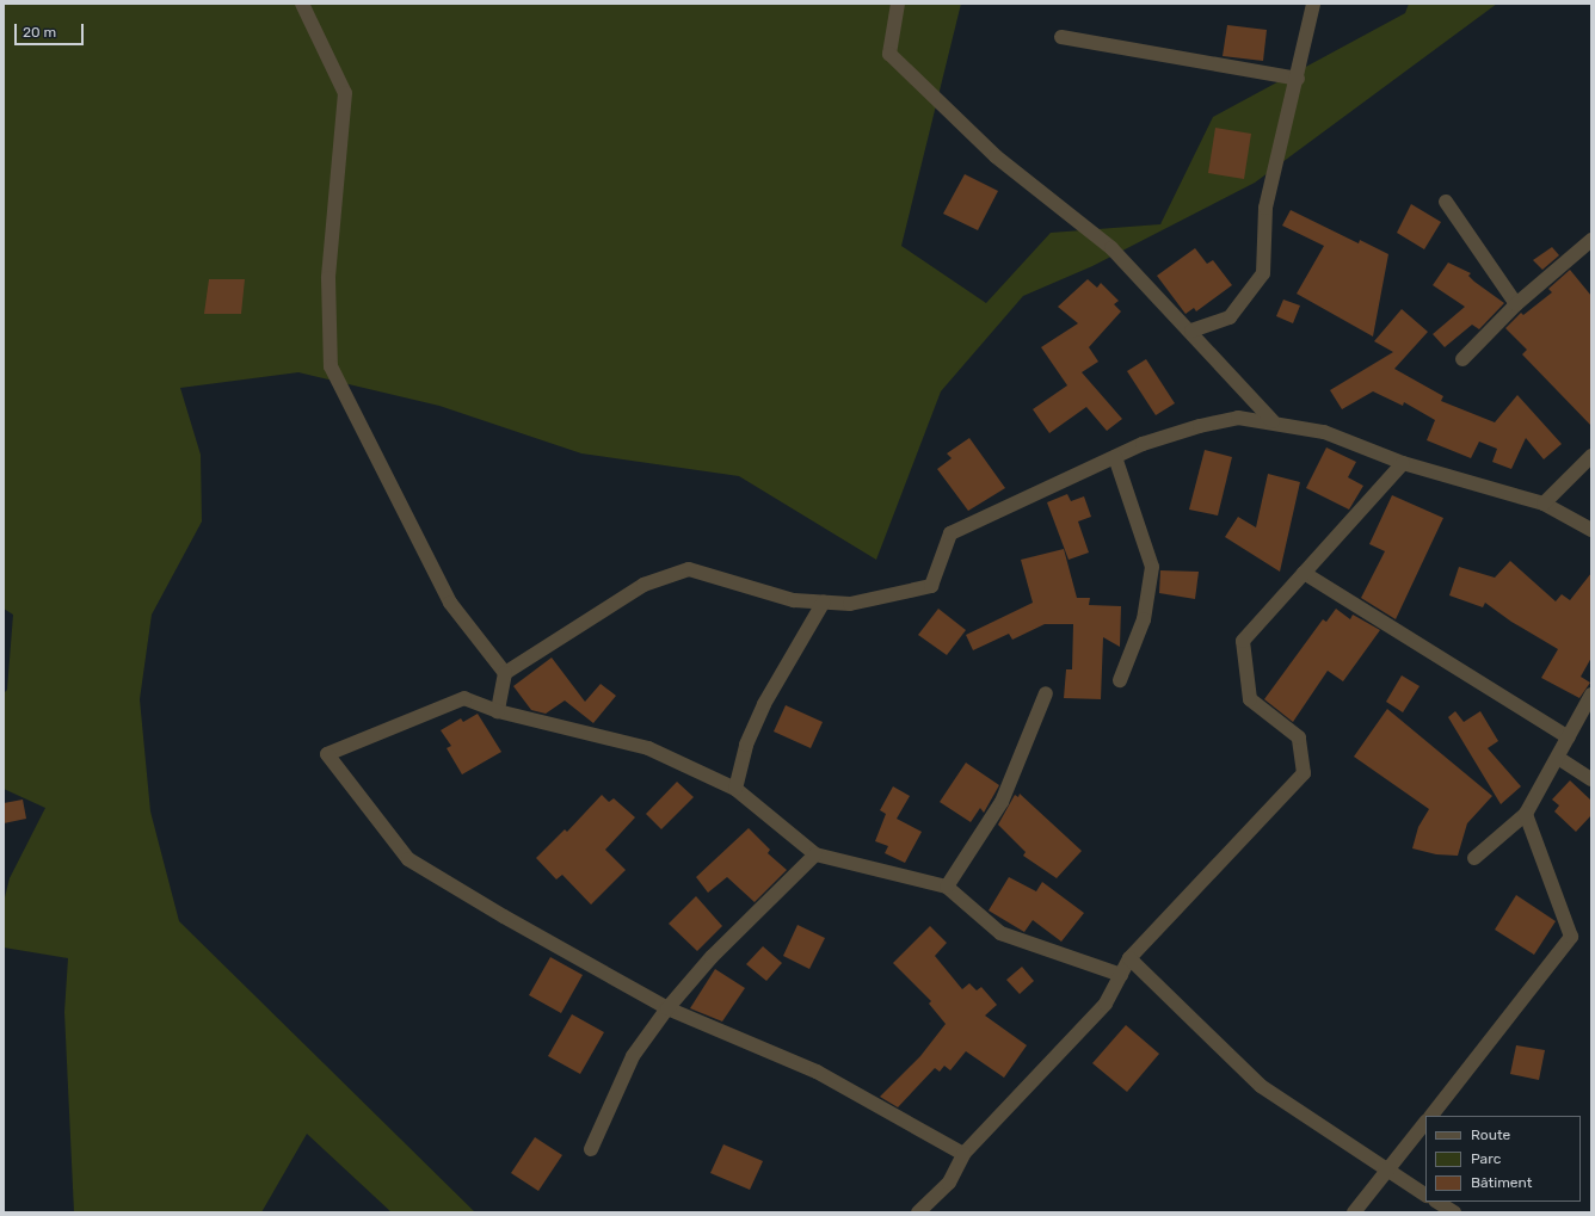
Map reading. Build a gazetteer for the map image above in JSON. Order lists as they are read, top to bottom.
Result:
{
  "legend": ["Route", "Parc", "Bâtiment"],
  "scale_bar": "20 m"
}
